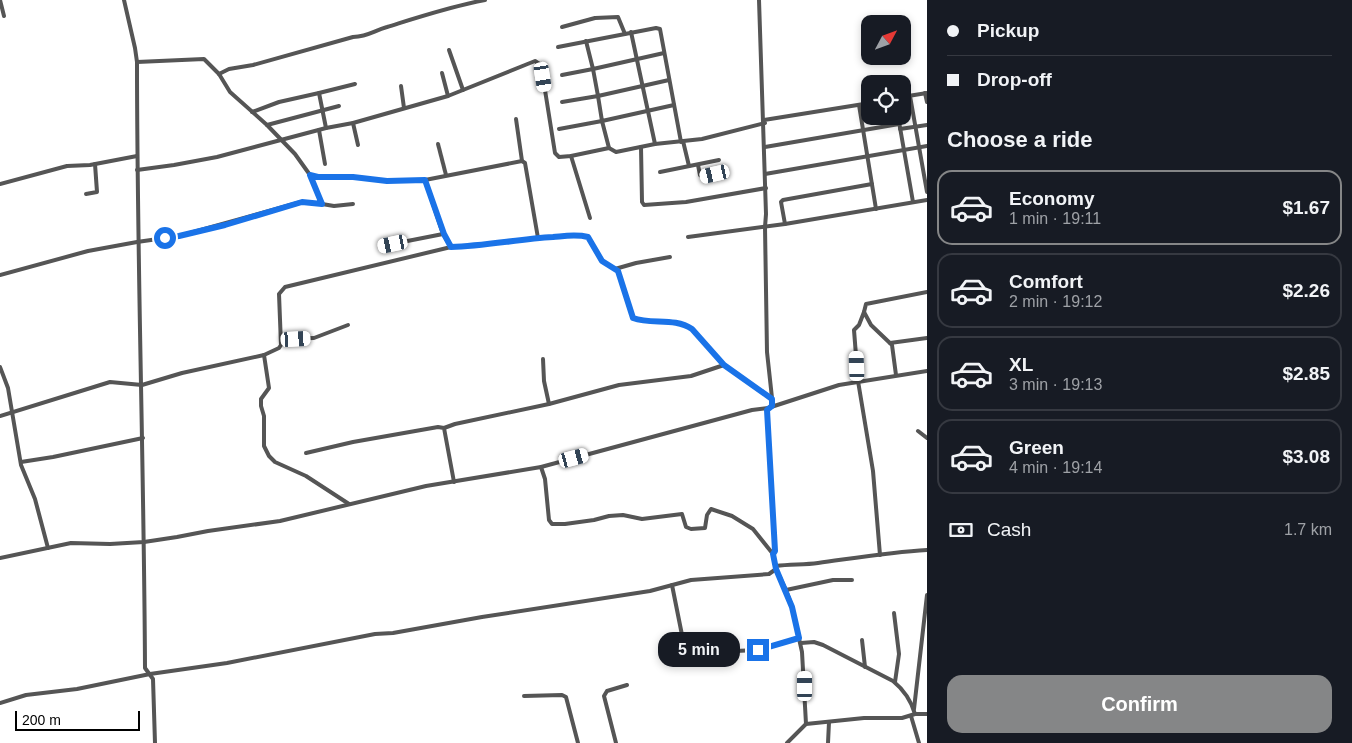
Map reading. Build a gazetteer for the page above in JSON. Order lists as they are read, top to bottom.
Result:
{
  "scale_bar": "200 m",
  "north": "top right",
  "page": {
    "banner": ["Pickup", "Drop-off"],
    "heading": "Choose a ride",
    "list": [
      {
        "name": "Economy",
        "note": "1 min · 19:11",
        "value": "$1.67"
      },
      {
        "name": "Comfort",
        "note": "2 min · 19:12",
        "value": "$2.26"
      },
      {
        "name": "XL",
        "note": "3 min · 19:13",
        "value": "$2.85"
      },
      {
        "name": "Green",
        "note": "4 min · 19:14",
        "value": "$3.08"
      }
    ],
    "pay": ["Cash", "1.7 km"],
    "bubble": "5 min",
    "buttons": "Confirm",
    "scale": "200 m"
  }
}
